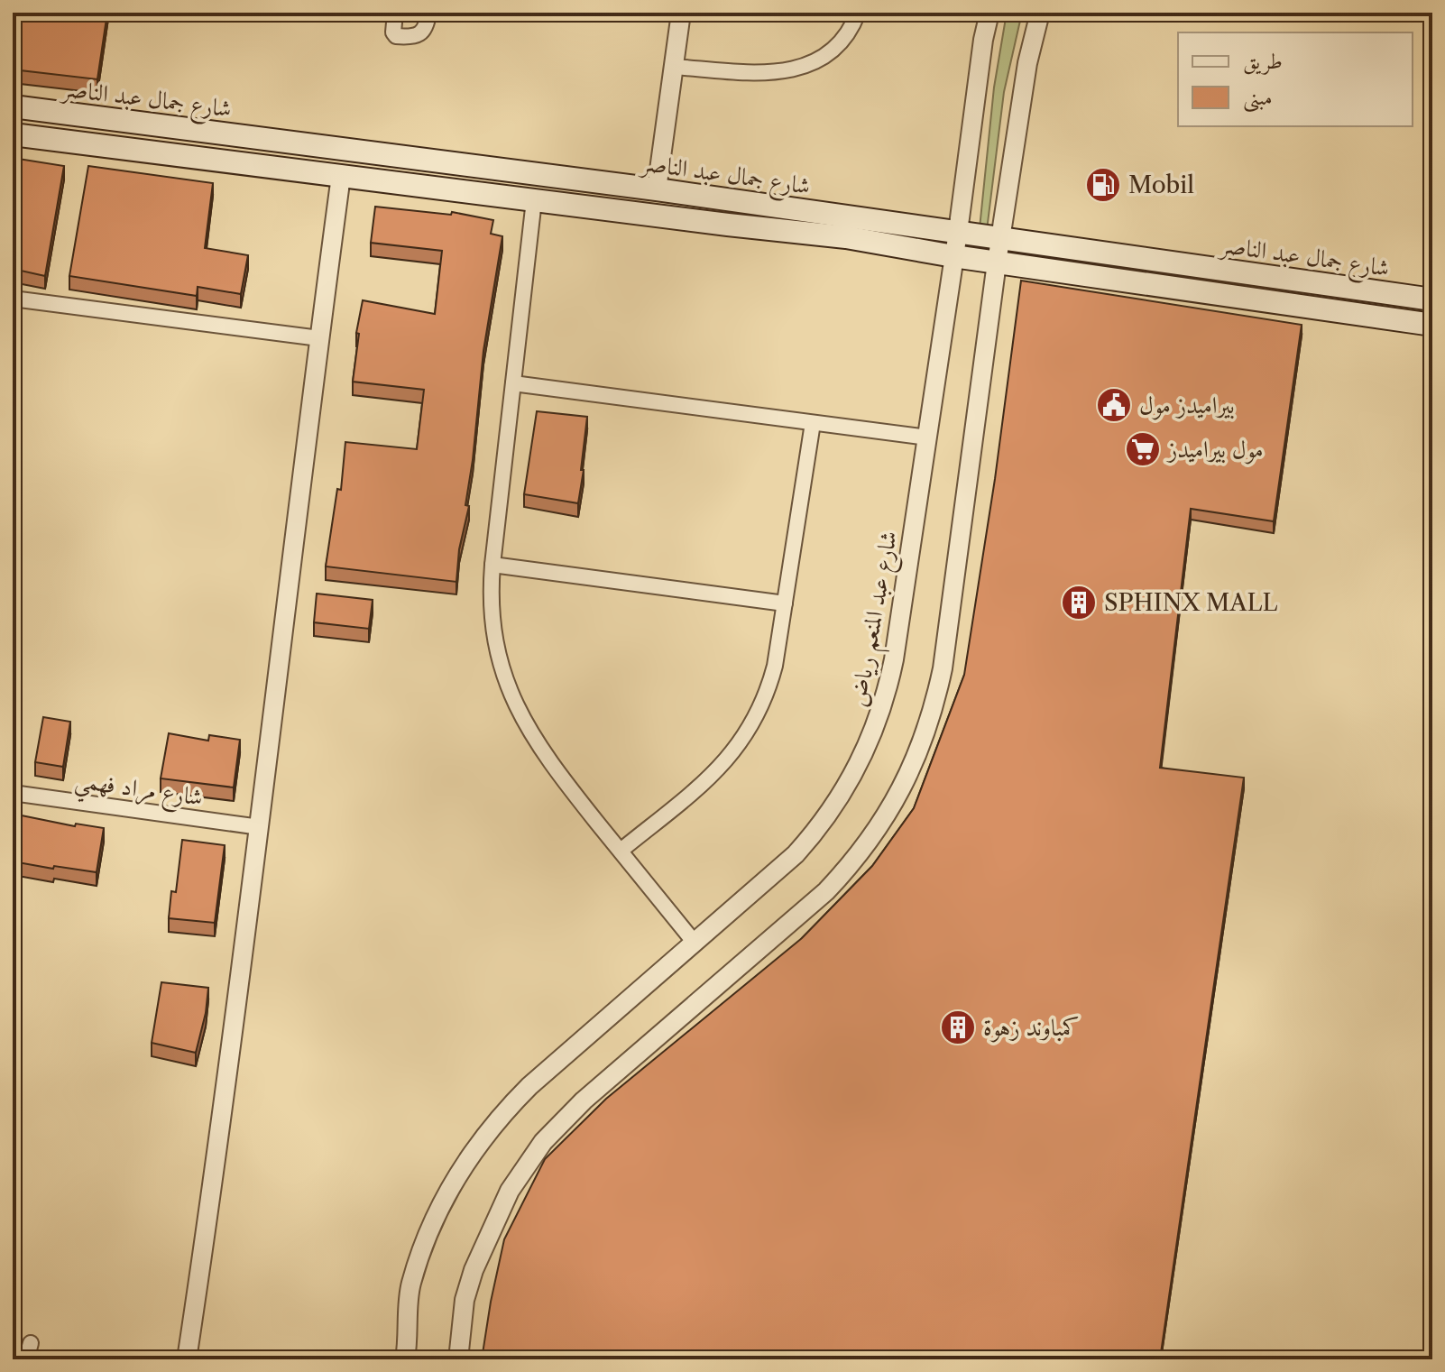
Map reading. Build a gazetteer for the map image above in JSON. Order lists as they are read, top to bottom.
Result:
{
  "streets": {
    "main road": ["شارع جمال عبد الناصر"],
    "street": ["شارع عبد المنعم رياض", "شارع مراد فهمي"]
  },
  "crossings": [
    ["شارع جمال عبد الناصر", "شارع عبد المنعم رياض"]
  ],
  "places": {
    "fuel station": ["Mobil"],
    "public building": ["بيراميدز مول"],
    "supermarket": ["مول بيراميدز"],
    "building": ["SPHINX MALL", "كمباوند زهوة"]
  },
  "legend": ["طريق", "مبنى"]
}
